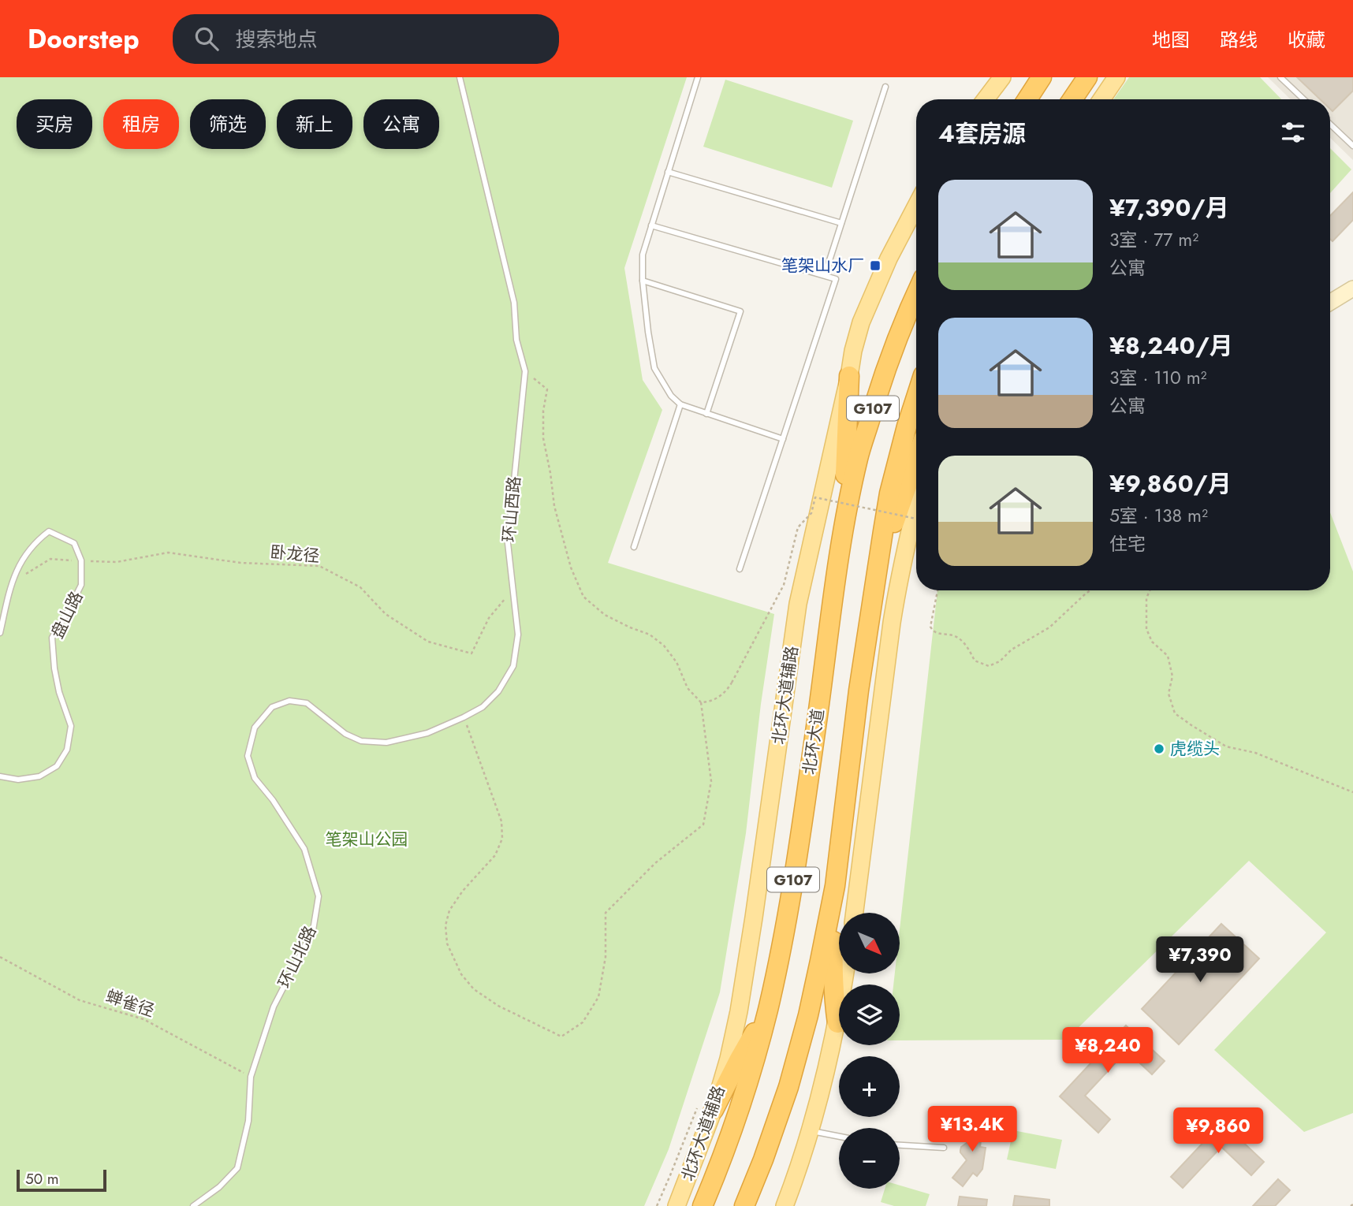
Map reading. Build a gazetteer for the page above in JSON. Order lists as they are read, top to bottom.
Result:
{
  "streets": {
    "highway": ["G107", "北环大道"],
    "main road": ["北环大道辅路"],
    "lane": ["环山西路", "盘山路", "环山北路"],
    "path": ["卧龙径", "蝉雀径"]
  },
  "crossings": [
    ["环山西路", "卧龙径"],
    ["环山西路", "环山北路"],
    ["卧龙径", "盘山路"],
    ["环山北路", "蝉雀径"]
  ],
  "parks": ["笔架山公园"],
  "places": {
    "transit": ["笔架山水厂"],
    "other": ["虎缆头"]
  },
  "scale_bar": "50 m",
  "north": "bottom right",
  "page": {
    "header": "Doorstep",
    "search": "搜索地点",
    "nav": ["地图", "路线", "收藏"],
    "chip": [
      "买房",
      "租房",
      "筛选",
      "新上",
      "公寓"
    ],
    "heading": "4套房源",
    "list": [
      {
        "name": "¥7,390/月",
        "note": "3室 · 77 m² · 公寓"
      },
      {
        "name": "¥8,240/月",
        "note": "3室 · 110 m² · 公寓"
      },
      {
        "name": "¥9,860/月",
        "note": "5室 · 138 m² · 住宅"
      }
    ],
    "map_buttons": ["+", "−"],
    "price": [
      "¥7,390",
      "¥8,240",
      "¥13.4K",
      "¥9,860"
    ],
    "scale": "50 m"
  }
}
